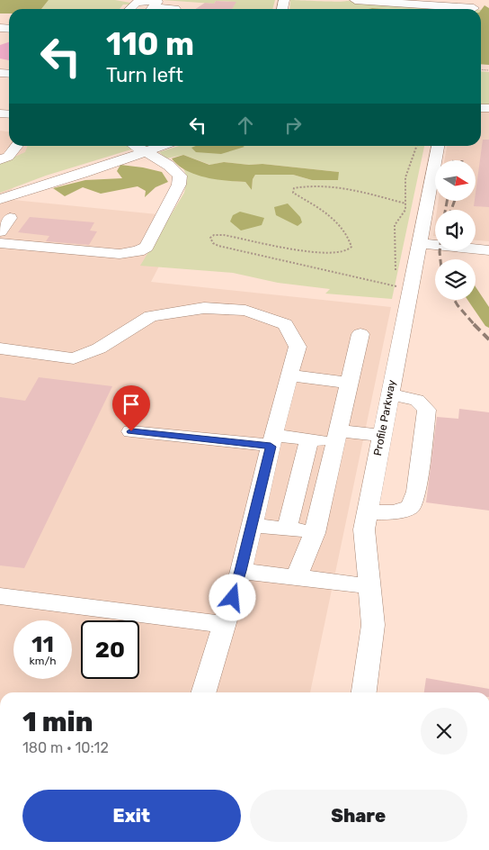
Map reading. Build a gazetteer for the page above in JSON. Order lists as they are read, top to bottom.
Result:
{
  "streets": {
    "street": ["Profile Parkway"]
  },
  "north": "right",
  "page": {
    "turn": ["110 m", "Turn left"],
    "speed": "11 km/h",
    "limit": "20",
    "heading": ["1 min", "180 m · 10:12"],
    "buttons": ["Exit", "Share"]
  }
}
